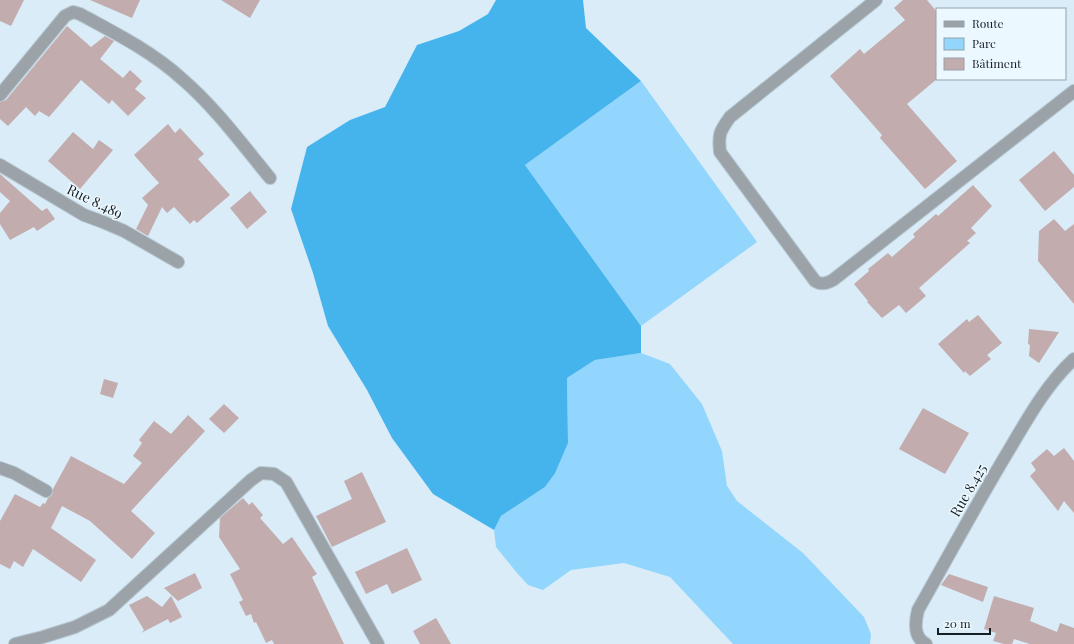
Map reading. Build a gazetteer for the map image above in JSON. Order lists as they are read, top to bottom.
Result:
{
  "streets": {
    "street": ["Rue 8.489", "Rue 8.425"]
  },
  "legend": ["Route", "Parc", "Bâtiment"],
  "scale_bar": "20 m"
}
